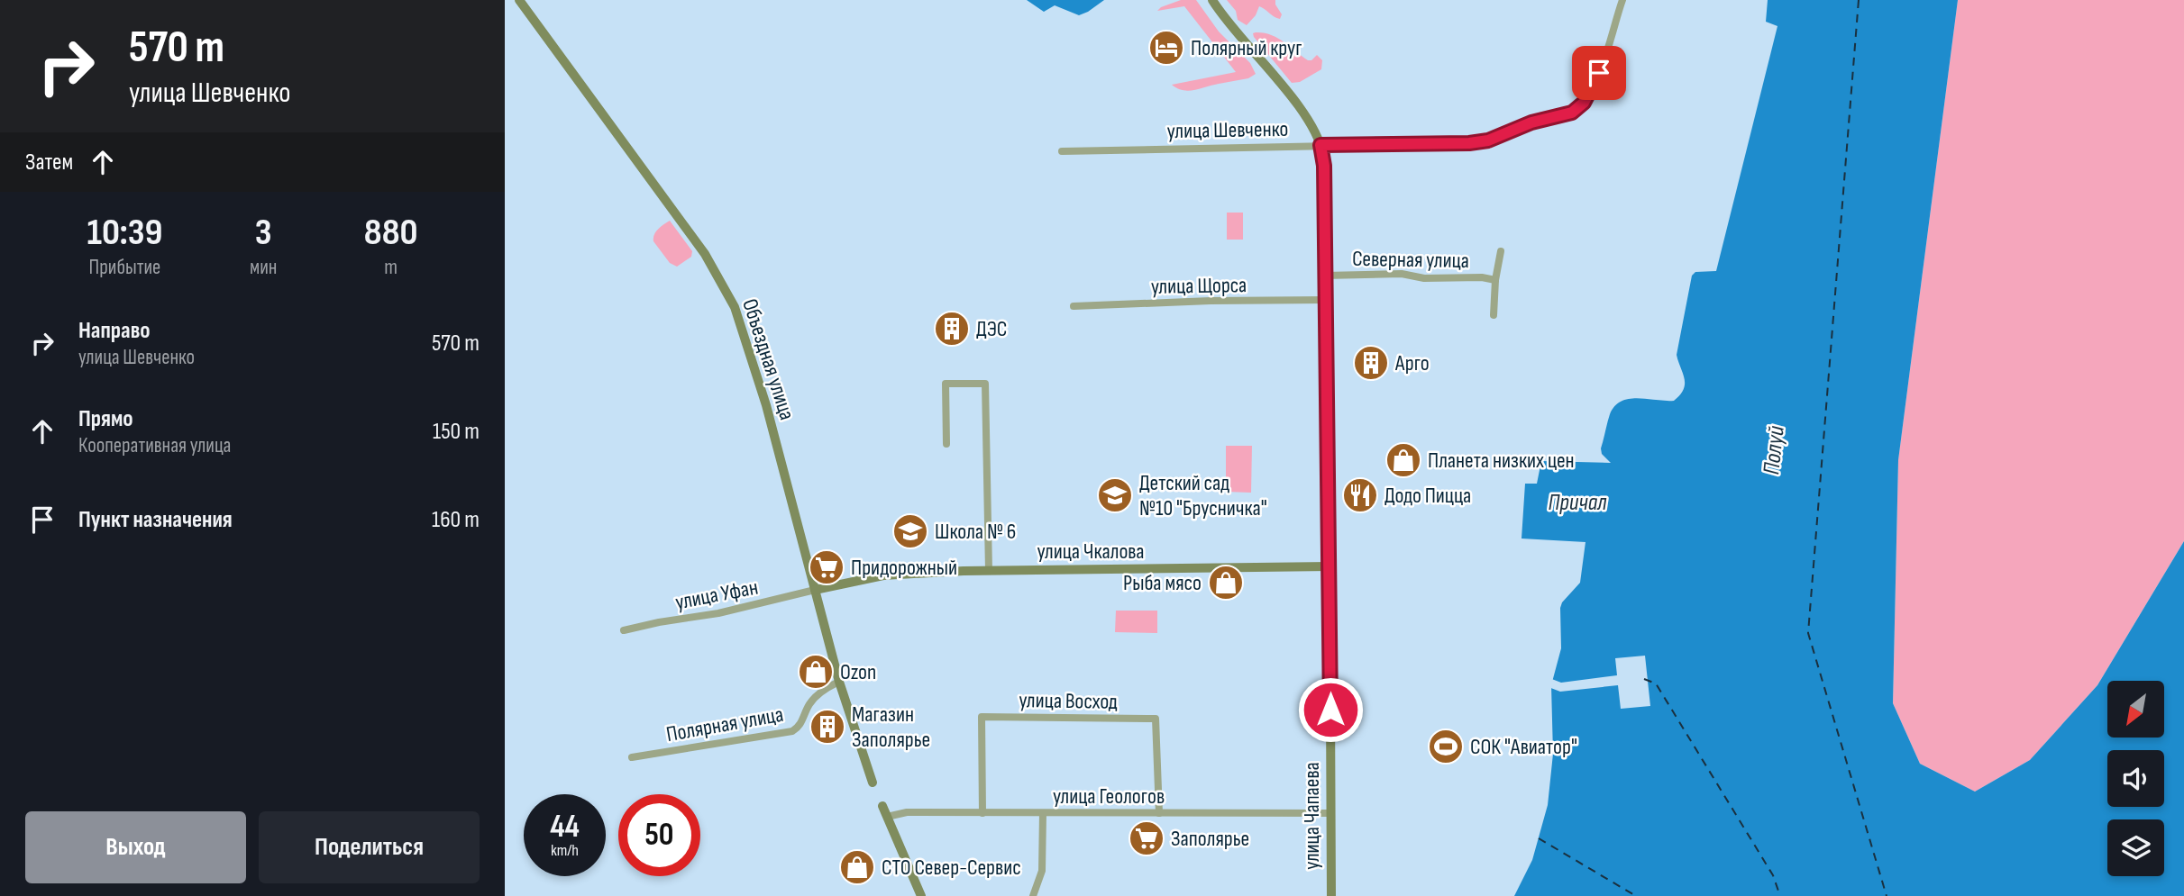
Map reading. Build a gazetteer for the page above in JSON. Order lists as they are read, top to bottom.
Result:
{
  "streets": {
    "main road": ["Объездная улица", "улица Чкалова", "улица Чапаева"],
    "street": [
      "улица Шевченко",
      "Северная улица",
      "улица Щорса",
      "улица Уфан",
      "улица Восход",
      "Полярная улица",
      "улица Геологов"
    ]
  },
  "crossings": [
    ["улица Шевченко", "улица Чапаева"],
    ["Северная улица", "улица Чапаева"],
    ["улица Щорса", "улица Чапаева"],
    ["Объездная улица", "улица Чкалова"],
    ["Объездная улица", "улица Уфан"],
    ["Объездная улица", "Полярная улица"],
    ["улица Чкалова", "улица Уфан"],
    ["улица Чкалова", "улица Чапаева"],
    ["улица Восход", "улица Геологов"],
    ["улица Геологов", "улица Чапаева"]
  ],
  "water": ["Полуй", "Причал"],
  "places": {
    "hotel": ["Полярный круг"],
    "building": ["ДЭС", "Арго", "Магазин Заполярье"],
    "shop": [
      "Планета низких цен",
      "Рыба мясо",
      "Ozon",
      "СТО Север-Сервис"
    ],
    "school or university": ["Детский сад №10 \"Брусничка\"", "Школа № 6"],
    "restaurant": ["Додо Пицца"],
    "supermarket": ["Придорожный", "Заполярье"],
    "sports": ["СОК \"Авиатор\""]
  },
  "north": "bottom left",
  "page": {
    "turn": ["570 m", "улица Шевченко"],
    "then": "Затем",
    "eta": [
      "10:39",
      "Прибытие",
      "3",
      "мин",
      "880",
      "m"
    ],
    "list": [
      {
        "name": "Направо",
        "note": "улица Шевченко",
        "value": "570 m"
      },
      {
        "name": "Прямо",
        "note": "Кооперативная улица",
        "value": "150 m"
      },
      {
        "name": "Пункт назначения",
        "value": "160 m"
      }
    ],
    "speed": "44 km/h",
    "limit": "50",
    "buttons": ["Выход", "Поделиться"]
  }
}
